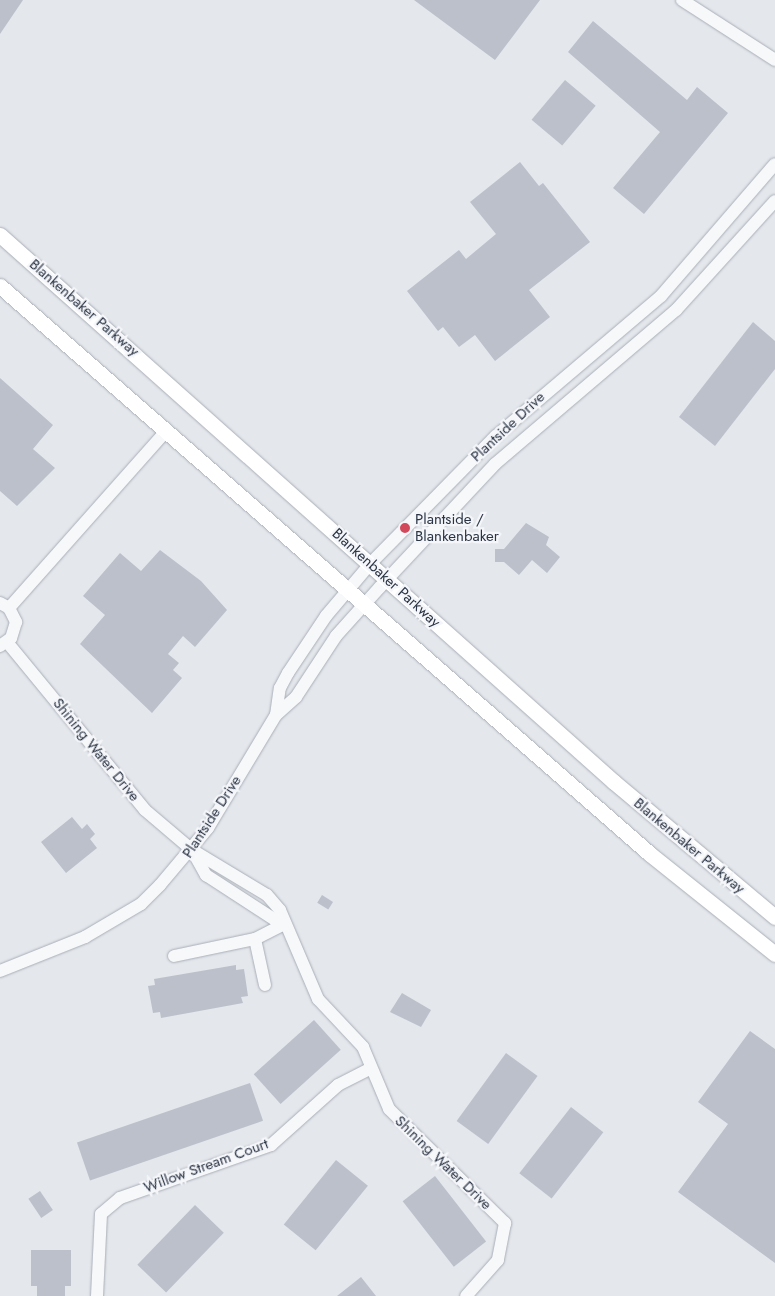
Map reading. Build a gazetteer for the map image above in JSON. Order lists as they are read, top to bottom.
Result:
{
  "streets": {
    "main road": ["Blankenbaker Parkway"],
    "street": ["Plantside Drive", "Shining Water Drive", "Willow Stream Court"]
  },
  "crossings": [
    ["Blankenbaker Parkway", "Plantside Drive"],
    ["Plantside Drive", "Shining Water Drive"],
    ["Shining Water Drive", "Willow Stream Court"]
  ],
  "places": ["Plantside / Blankenbaker"]
}
